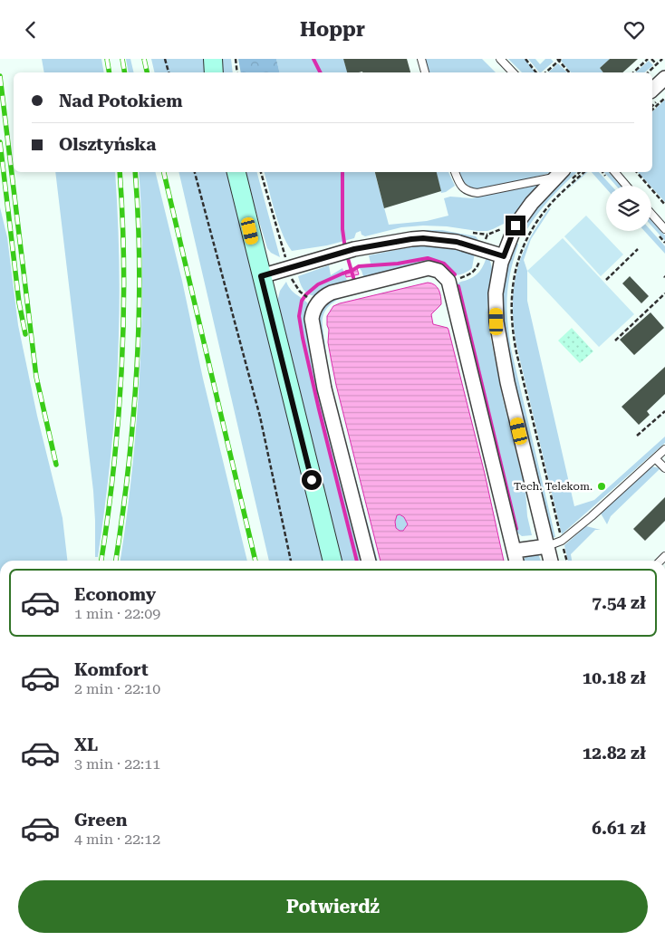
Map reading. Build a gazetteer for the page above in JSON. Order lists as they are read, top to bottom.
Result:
{
  "places": ["Tech. Telekom."],
  "page": {
    "header": "Hoppr",
    "banner": ["Nad Potokiem", "Olsztyńska"],
    "list": [
      {
        "name": "Economy",
        "note": "1 min · 22:09",
        "value": "7.54 zł"
      },
      {
        "name": "Komfort",
        "note": "2 min · 22:10",
        "value": "10.18 zł"
      },
      {
        "name": "XL",
        "note": "3 min · 22:11",
        "value": "12.82 zł"
      },
      {
        "name": "Green",
        "note": "4 min · 22:12",
        "value": "6.61 zł"
      }
    ],
    "buttons": "Potwierdź"
  }
}
